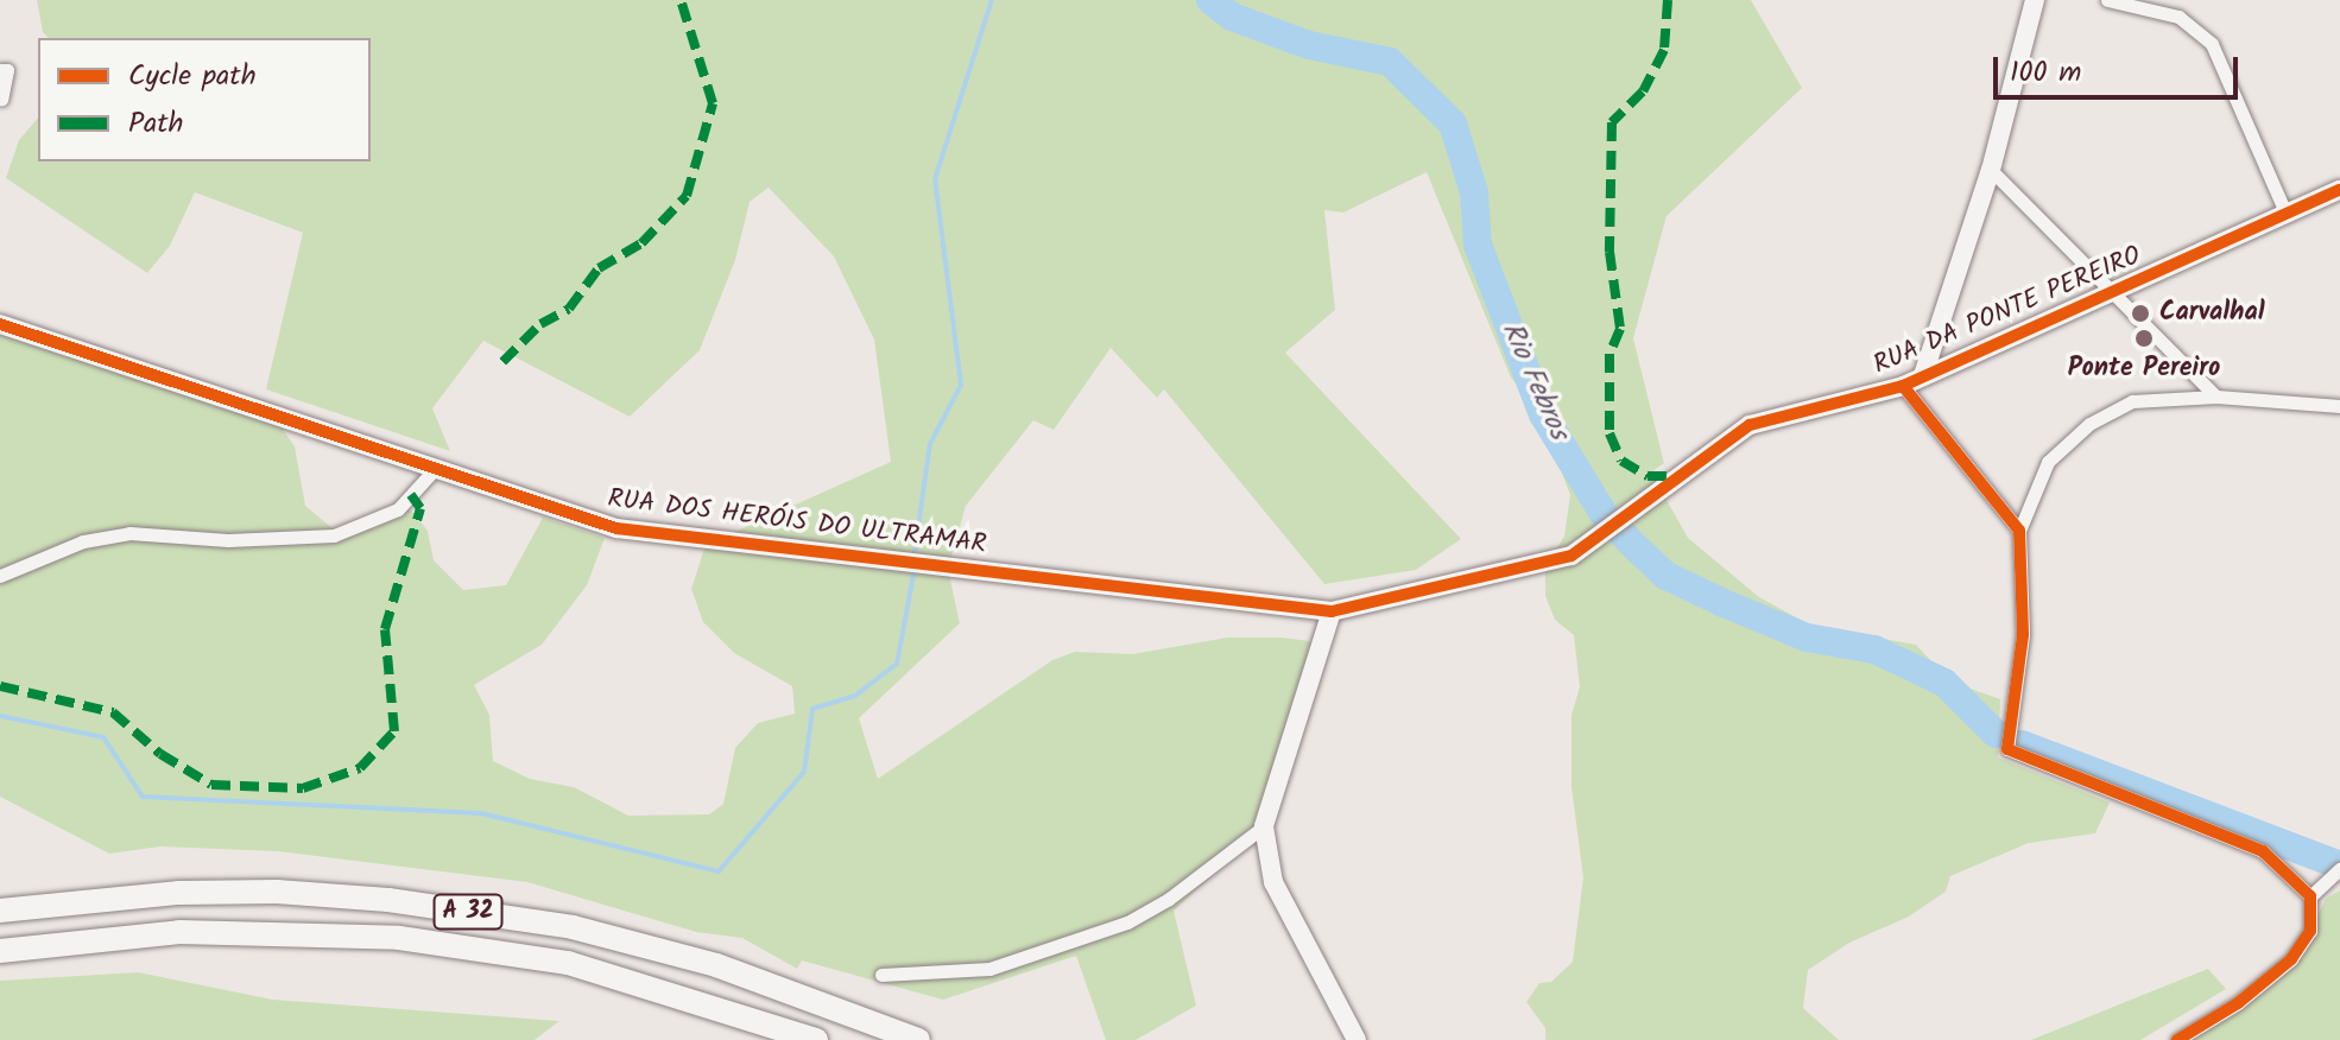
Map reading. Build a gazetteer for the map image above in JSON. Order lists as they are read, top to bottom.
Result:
{
  "streets": {
    "highway": ["A 32"],
    "street": ["RUA DA PONTE PEREIRO", "RUA DOS HERÓIS DO ULTRAMAR"]
  },
  "crossings": [
    ["RUA DA PONTE PEREIRO", "RUA DOS HERÓIS DO ULTRAMAR"]
  ],
  "water": ["Rio Febros"],
  "places": ["Carvalhal", "Ponte Pereiro"],
  "legend": ["Cycle path", "Path"],
  "scale_bar": "100 m"
}
